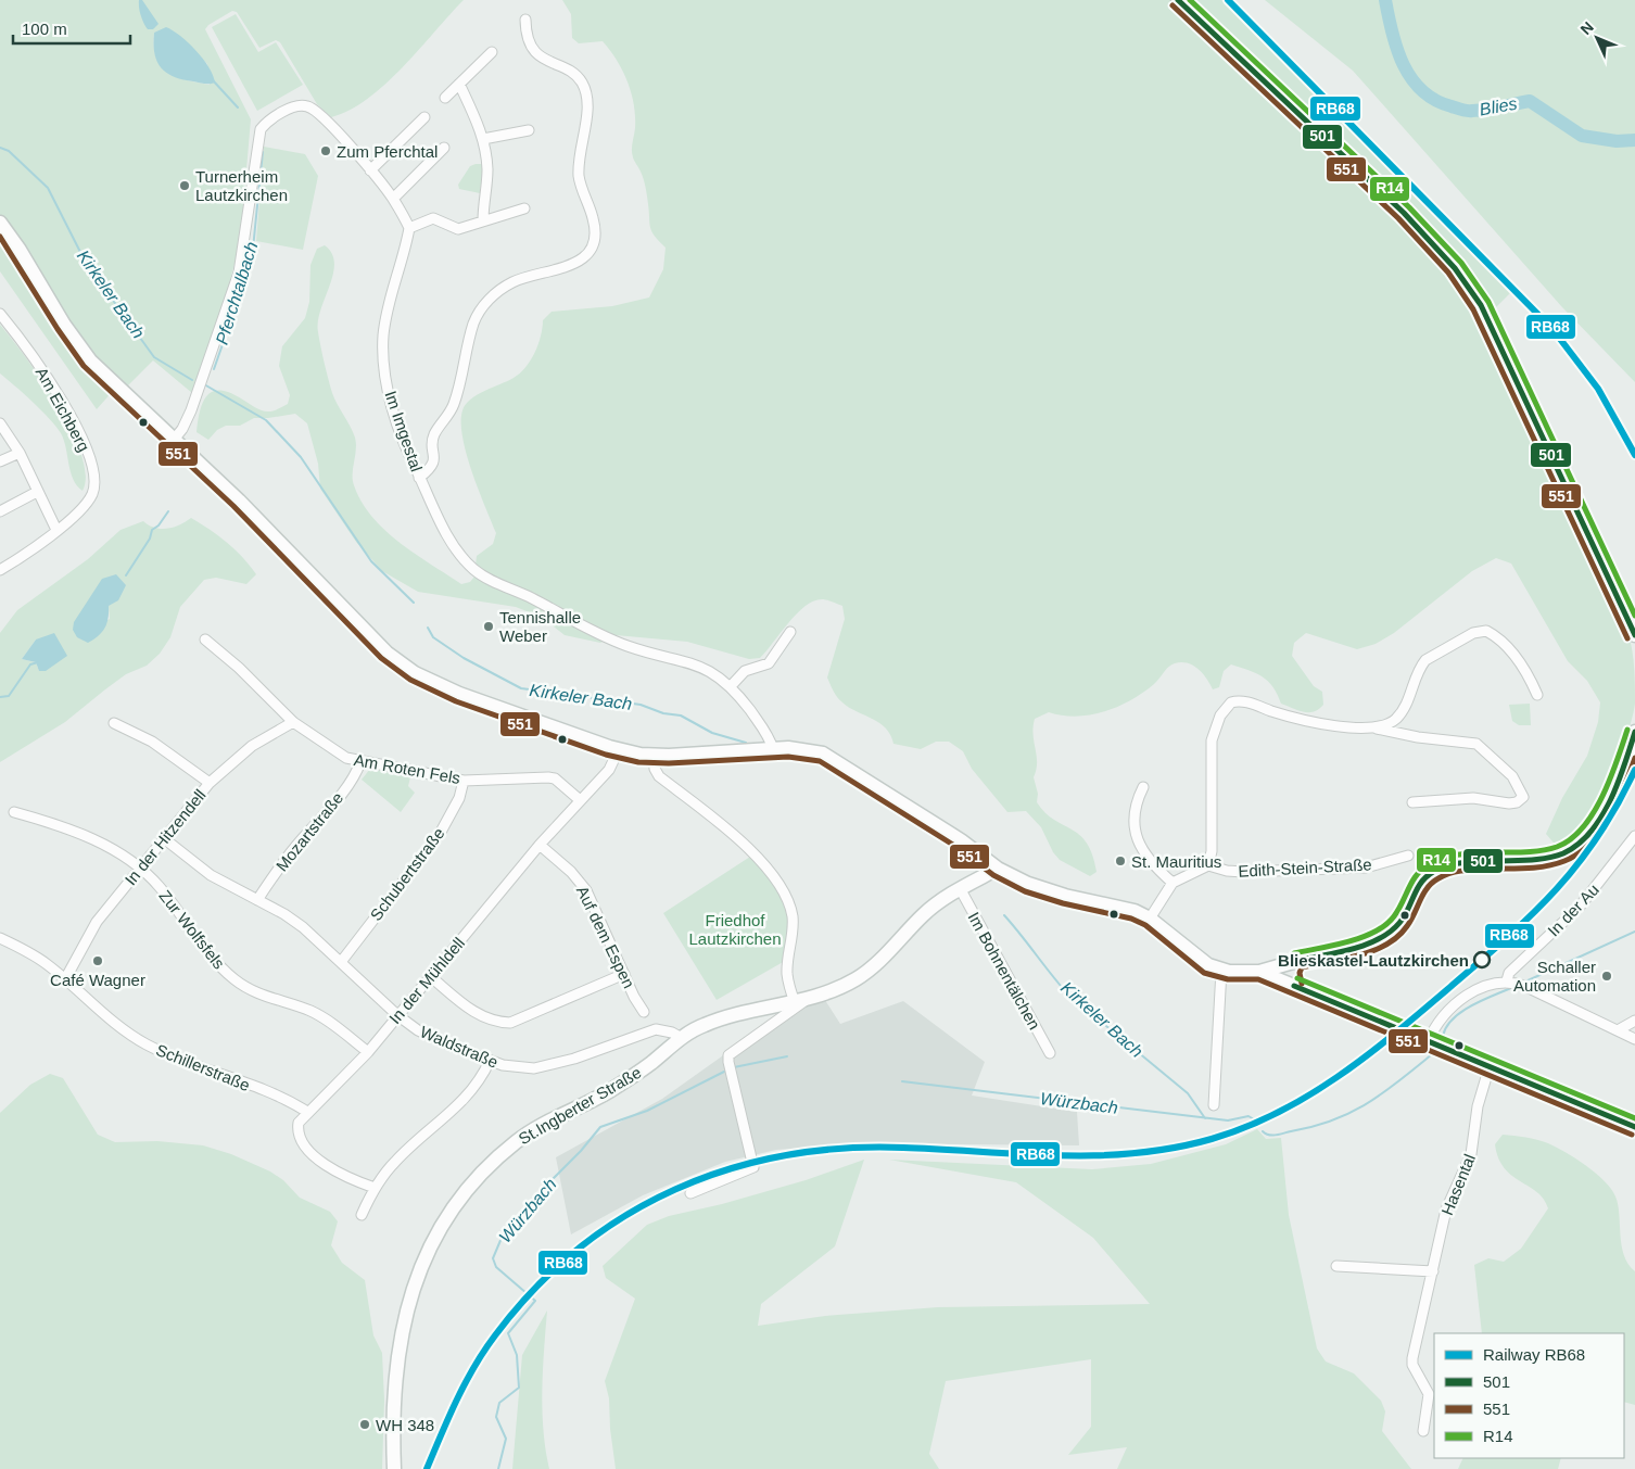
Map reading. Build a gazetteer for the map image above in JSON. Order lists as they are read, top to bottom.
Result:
{
  "streets": {
    "main road": ["St.Ingberter Straße"],
    "street": [
      "Am Eichberg",
      "Im Imgestal",
      "Am Roten Fels",
      "Mozartstraße",
      "In der Hitzendell",
      "Edith-Stein-Straße",
      "Schubertstraße",
      "In der Au",
      "Zur Wolfsfels",
      "Auf dem Espen",
      "Im Bohnentälchen",
      "In der Mühldell",
      "Waldstraße",
      "Schillerstraße",
      "Hasental"
    ]
  },
  "crossings": [
    ["Am Roten Fels", "Mozartstraße"],
    ["Am Roten Fels", "In der Hitzendell"],
    ["Am Roten Fels", "Schubertstraße"],
    ["Am Roten Fels", "In der Mühldell"],
    ["Mozartstraße", "Waldstraße"],
    ["In der Hitzendell", "Zur Wolfsfels"],
    ["In der Hitzendell", "Waldstraße"],
    ["In der Hitzendell", "Schillerstraße"],
    ["Schubertstraße", "Waldstraße"],
    ["Zur Wolfsfels", "In der Mühldell"],
    ["Auf dem Espen", "In der Mühldell"],
    ["Im Bohnentälchen", "St.Ingberter Straße"],
    ["In der Mühldell", "Waldstraße"],
    ["In der Mühldell", "Schillerstraße"],
    ["Waldstraße", "St.Ingberter Straße"]
  ],
  "water": [
    "Blies",
    "Pferchtalbach",
    "Kirkeler Bach",
    "Würzbach"
  ],
  "parks": ["Friedhof Lautzkirchen"],
  "places": [
    "Zum Pferchtal",
    "Turnerheim Lautzkirchen",
    "Tennishalle Weber",
    "St. Mauritius",
    "Blieskastel-Lautzkirchen",
    "Café Wagner",
    "Schaller Automation",
    "WH 348"
  ],
  "lines": [
    "rail line RB68",
    "transit line 501",
    "transit line R14",
    "transit line 551"
  ],
  "legend": [
    "Railway RB68",
    "501",
    "551",
    "R14"
  ],
  "scale_bar": "100 m",
  "north": "top left"
}
